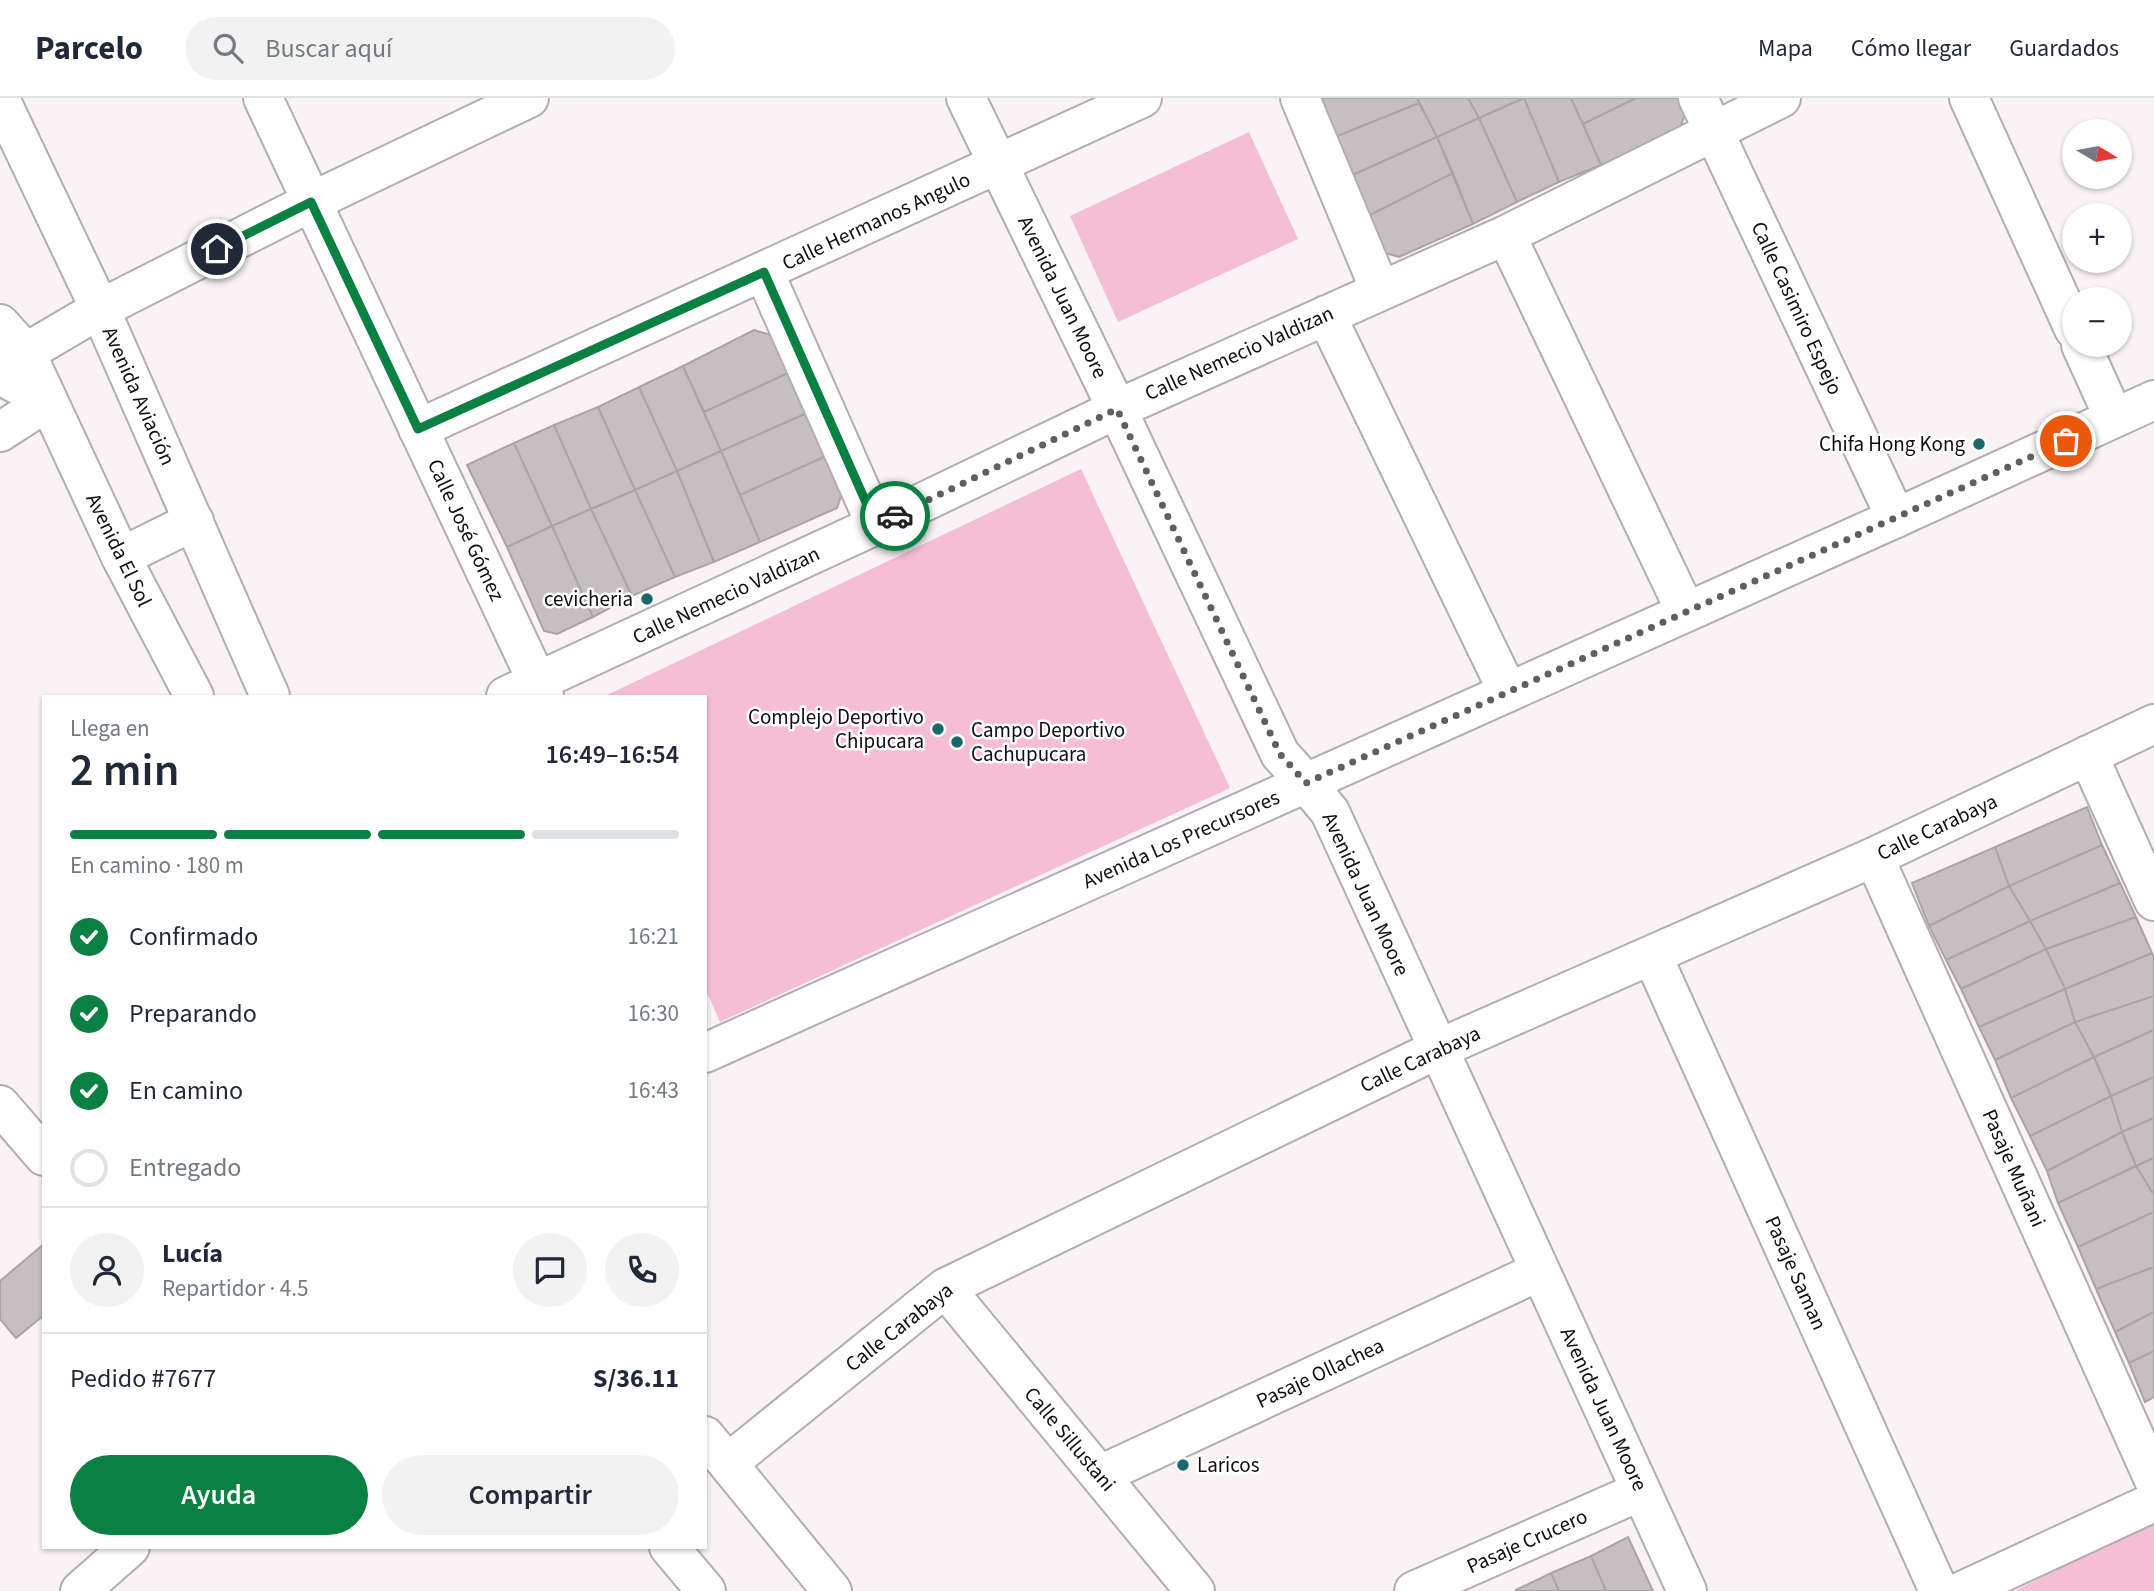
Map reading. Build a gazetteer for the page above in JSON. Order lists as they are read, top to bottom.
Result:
{
  "streets": {
    "street": [
      "Calle Hermanos Angulo",
      "Avenida Juan Moore",
      "Calle Casimiro Espejo",
      "Calle Nemecio Valdizan",
      "Avenida Aviación",
      "Calle José Gómez",
      "Avenida El Sol",
      "Calle Carabaya",
      "Avenida Los Precursores",
      "Pasaje Muñani",
      "Pasaje Saman",
      "Pasaje Ollachea",
      "Calle Sillustani",
      "Pasaje Crucero"
    ]
  },
  "crossings": [
    ["Calle Hermanos Angulo", "Avenida Juan Moore"],
    ["Calle Hermanos Angulo", "Calle José Gómez"],
    ["Avenida Juan Moore", "Calle Nemecio Valdizan"],
    ["Avenida Juan Moore", "Calle Carabaya"],
    ["Avenida Juan Moore", "Avenida Los Precursores"],
    ["Avenida Juan Moore", "Pasaje Ollachea"],
    ["Avenida Juan Moore", "Pasaje Crucero"],
    ["Calle Casimiro Espejo", "Calle Nemecio Valdizan"],
    ["Calle Casimiro Espejo", "Avenida Los Precursores"],
    ["Calle Nemecio Valdizan", "Calle José Gómez"],
    ["Calle Carabaya", "Pasaje Muñani"],
    ["Calle Carabaya", "Pasaje Saman"],
    ["Calle Carabaya", "Calle Sillustani"],
    ["Pasaje Ollachea", "Calle Sillustani"]
  ],
  "places": [
    "Chifa Hong Kong",
    "cevicheria",
    "Complejo Deportivo Chipucara",
    "Campo Deportivo Cachupucara",
    "Laricos"
  ],
  "north": "right",
  "page": {
    "header": "Parcelo",
    "search": "Buscar aquí",
    "nav": ["Mapa", "Cómo llegar", "Guardados"],
    "map_buttons": ["+", "−"],
    "heading": ["2 min", "Llega en", "16:49–16:54"],
    "panel": [
      "Lucía",
      "Repartidor · 4.5",
      "Pedido #7677",
      "S/36.11"
    ],
    "bar": "En camino · 180 m",
    "list": [
      ["Confirmado", "16:21"],
      ["Preparando", "16:30"],
      ["En camino", "16:43"],
      "Entregado"
    ],
    "buttons": ["Ayuda", "Compartir"]
  }
}
